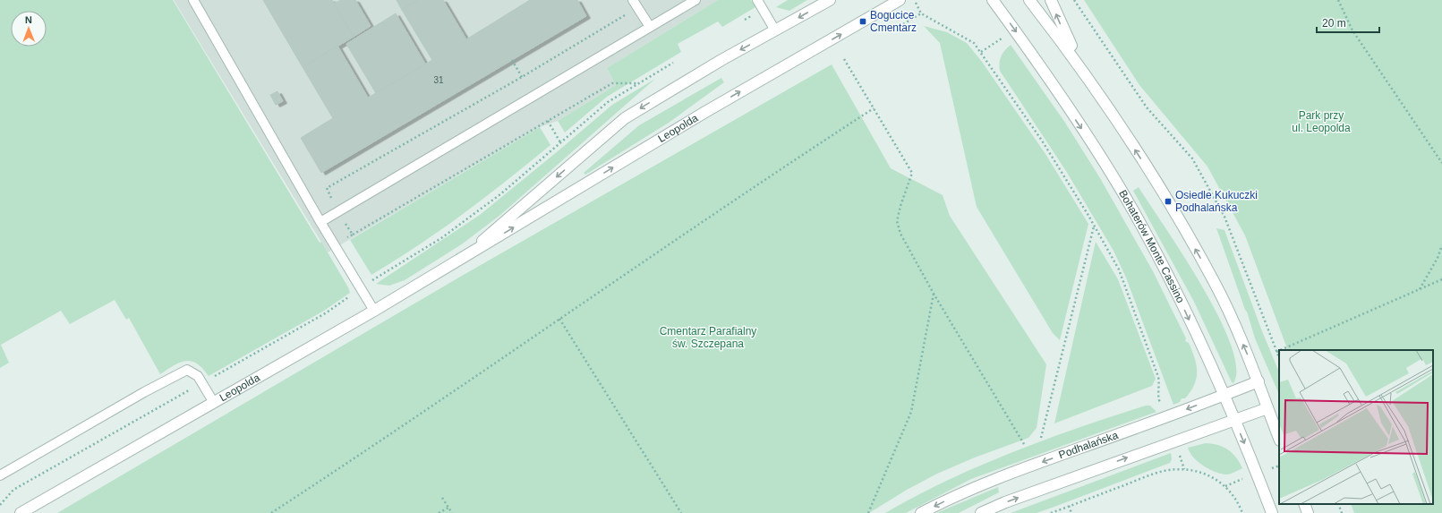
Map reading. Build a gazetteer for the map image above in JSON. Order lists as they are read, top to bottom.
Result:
{
  "streets": {
    "street": ["Leopolda", "Bohaterów Monte Cassino", "Podhalańska"]
  },
  "crossings": [
    ["Bohaterów Monte Cassino", "Podhalańska"]
  ],
  "parks": ["Park przy ul. Leopolda", "Cmentarz Parafialny św. Szczepana"],
  "places": {
    "transit": ["Bogucice Cmentarz", "Osiedle Kukuczki Podhalańska"]
  },
  "house_numbers": ["31"],
  "scale_bar": "20 m",
  "north": "top"
}
